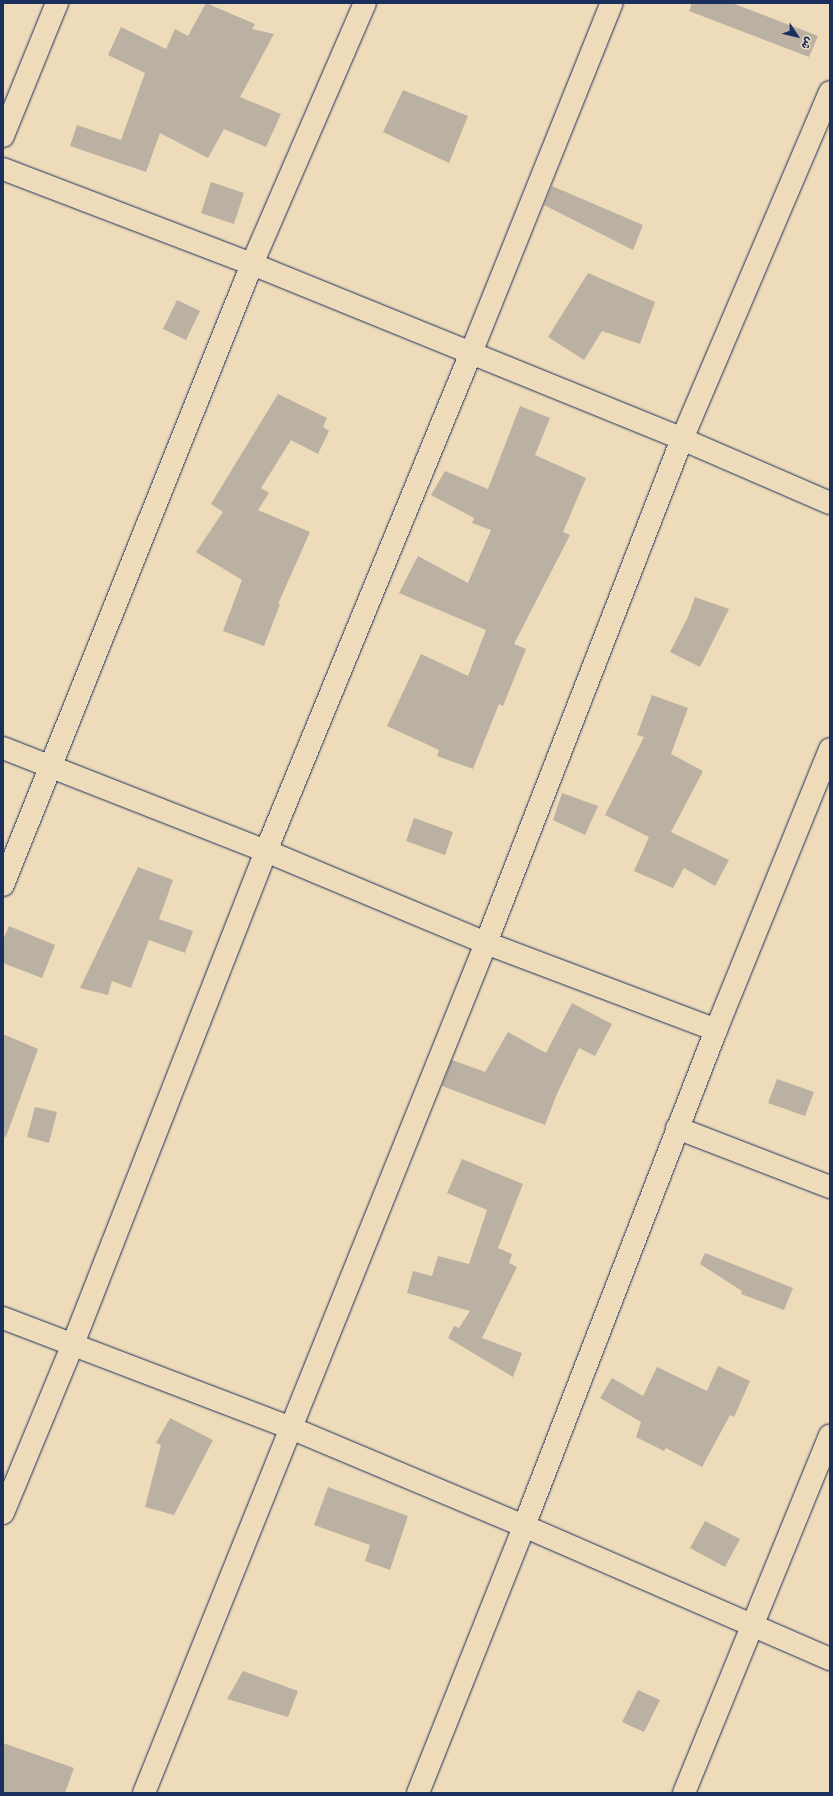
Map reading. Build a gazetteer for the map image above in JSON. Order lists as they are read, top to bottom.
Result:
{
  "north": "bottom right"
}
